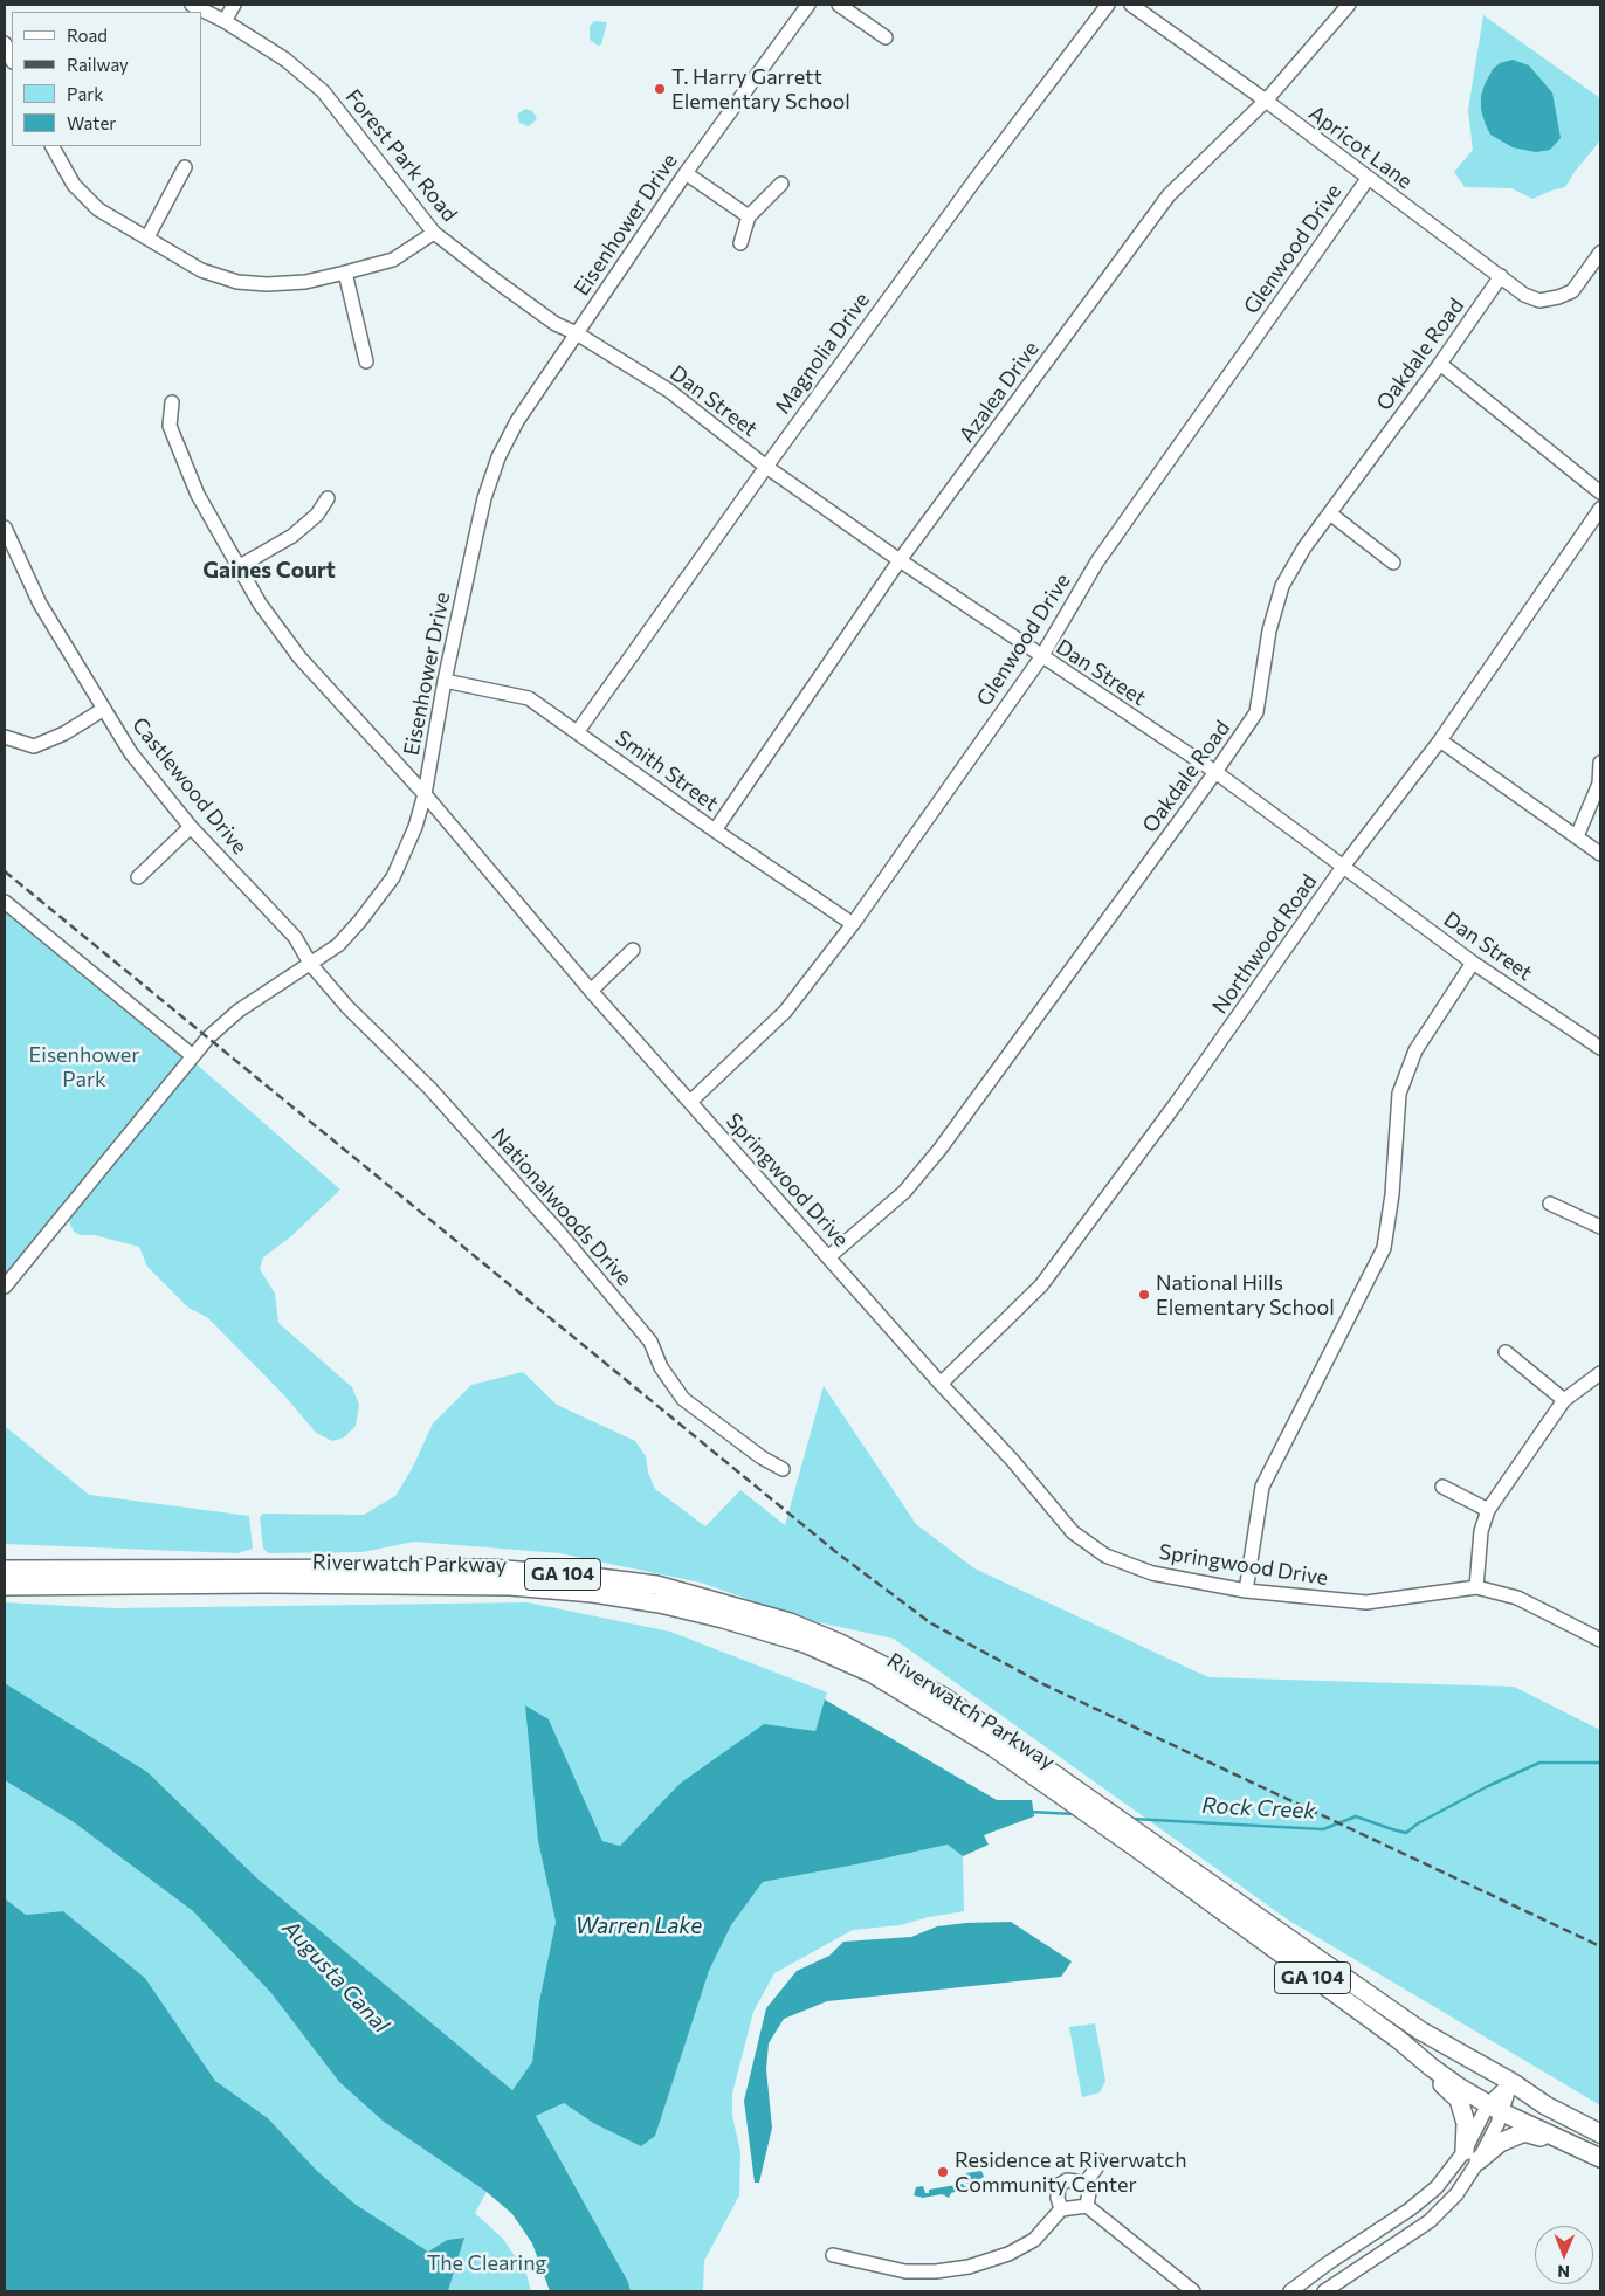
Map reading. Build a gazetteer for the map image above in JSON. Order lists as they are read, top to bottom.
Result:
{
  "streets": {
    "main road": ["Riverwatch Parkway", "GA 104"],
    "street": [
      "Apricot Lane",
      "Forest Park Road",
      "Eisenhower Drive",
      "Glenwood Drive",
      "Magnolia Drive",
      "Oakdale Road",
      "Azalea Drive",
      "Dan Street",
      "Smith Street",
      "Castlewood Drive",
      "Northwood Road",
      "Springwood Drive",
      "Nationalwoods Drive"
    ]
  },
  "crossings": [
    ["Apricot Lane", "Glenwood Drive"],
    ["Apricot Lane", "Oakdale Road"],
    ["Apricot Lane", "Azalea Drive"],
    ["Forest Park Road", "Eisenhower Drive"],
    ["Forest Park Road", "Dan Street"],
    ["Eisenhower Drive", "Dan Street"],
    ["Eisenhower Drive", "Smith Street"],
    ["Eisenhower Drive", "Castlewood Drive"],
    ["Eisenhower Drive", "Springwood Drive"],
    ["Eisenhower Drive", "Nationalwoods Drive"],
    ["Glenwood Drive", "Dan Street"],
    ["Glenwood Drive", "Smith Street"],
    ["Glenwood Drive", "Springwood Drive"],
    ["Magnolia Drive", "Dan Street"],
    ["Magnolia Drive", "Smith Street"],
    ["Oakdale Road", "Dan Street"],
    ["Oakdale Road", "Springwood Drive"],
    ["Azalea Drive", "Dan Street"],
    ["Azalea Drive", "Smith Street"],
    ["Dan Street", "Northwood Road"],
    ["Castlewood Drive", "Nationalwoods Drive"],
    ["Northwood Road", "Springwood Drive"],
    ["Riverwatch Parkway", "GA 104"]
  ],
  "districts": ["Gaines Court"],
  "water": ["Rock Creek", "Warren Lake", "Augusta Canal"],
  "parks": ["Eisenhower Park", "The Clearing"],
  "places": ["T. Harry Garrett Elementary School", "National Hills Elementary School", "Residence at Riverwatch Community Center"],
  "legend": [
    "Road",
    "Railway",
    "Park",
    "Water"
  ],
  "north": "bottom"
}
